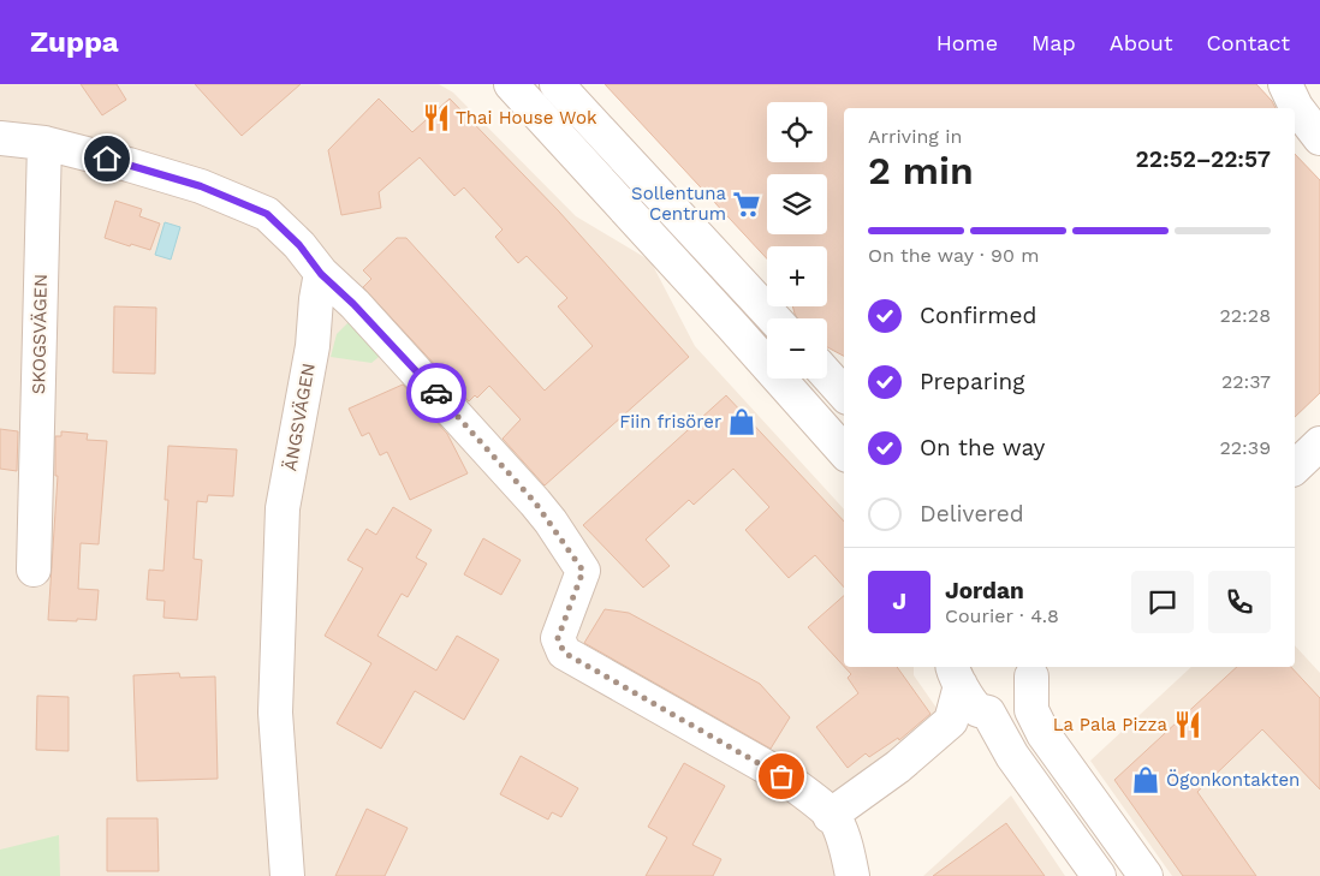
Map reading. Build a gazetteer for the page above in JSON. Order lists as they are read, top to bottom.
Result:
{
  "streets": {
    "street": ["SKOGSVÄGEN", "ÄNGSVÄGEN"]
  },
  "places": {
    "restaurant": ["Thai House Wok", "La Pala Pizza"],
    "supermarket": ["Sollentuna Centrum"],
    "shop": ["Fiin frisörer", "Ögonkontakten"]
  },
  "page": {
    "header": "Zuppa",
    "nav": [
      "Home",
      "Map",
      "About",
      "Contact"
    ],
    "map_buttons": ["+", "−"],
    "heading": ["2 min", "Arriving in", "22:52–22:57"],
    "panel": ["Jordan", "Courier · 4.8"],
    "bar": "On the way · 90 m",
    "list": [
      ["Confirmed", "22:28"],
      ["Preparing", "22:37"],
      ["On the way", "22:39"],
      "Delivered"
    ],
    "round": "J"
  }
}
